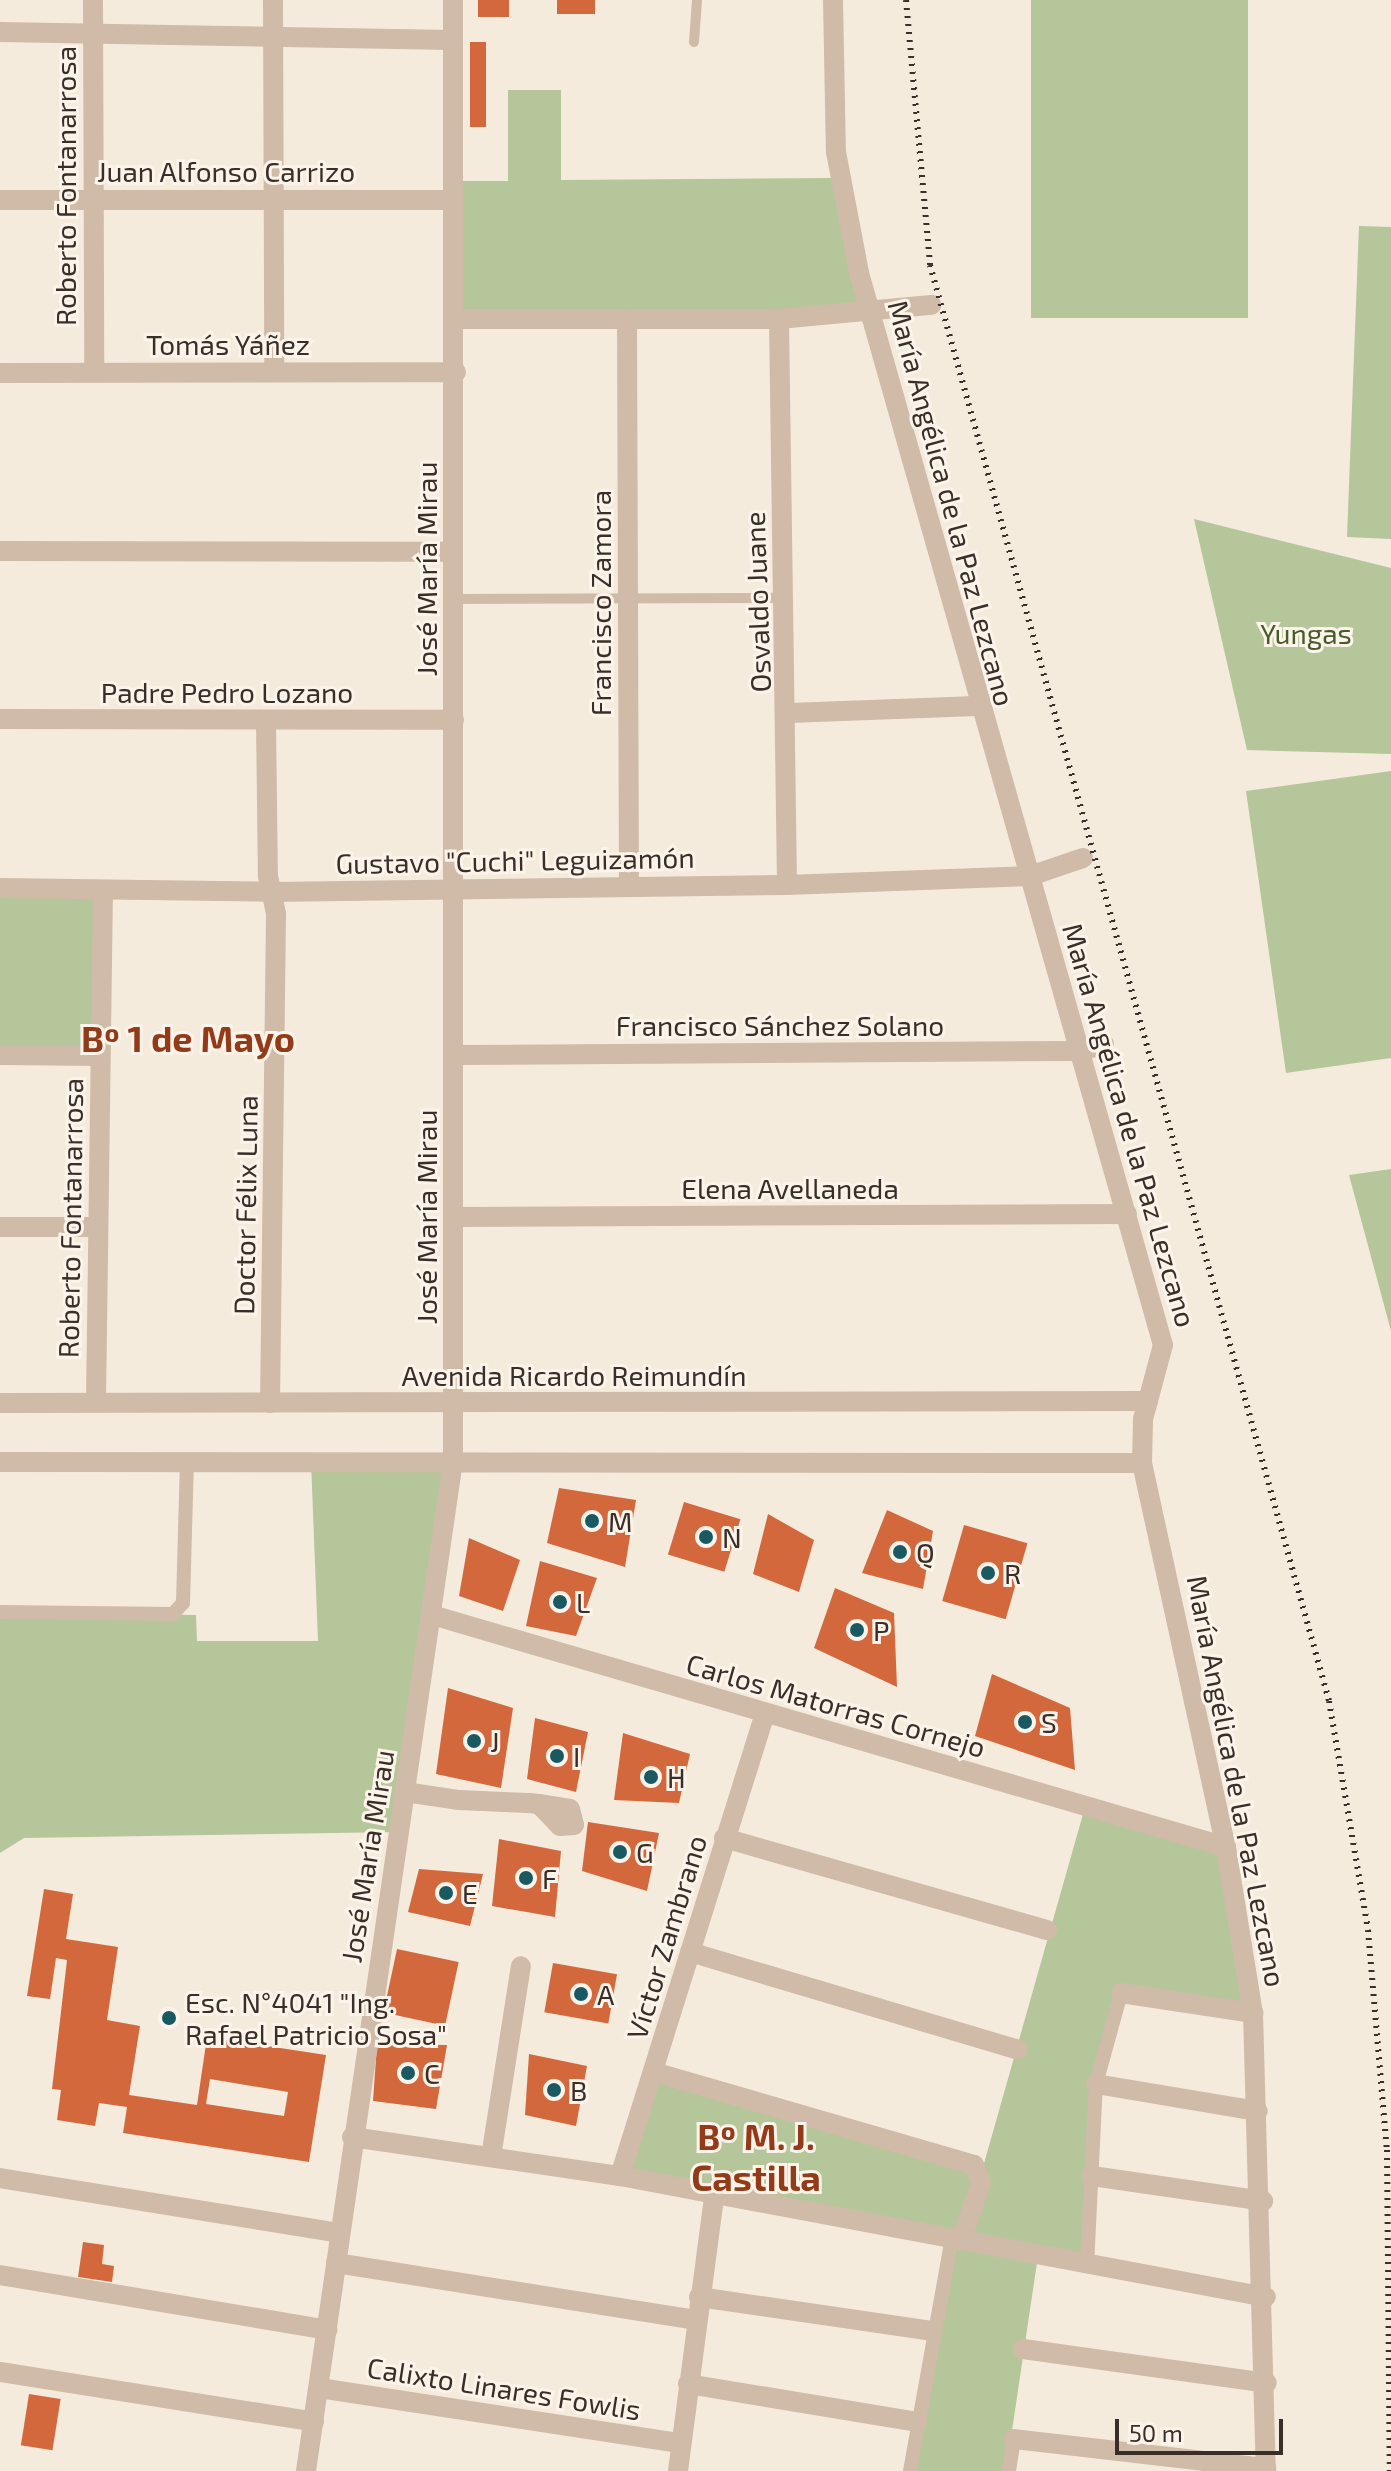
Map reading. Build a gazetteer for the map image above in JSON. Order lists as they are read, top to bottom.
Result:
{
  "streets": {
    "street": [
      "Juan Alfonso Carrizo",
      "Roberto Fontanarrosa",
      "Tomás Yáñez",
      "María Angélica de la Paz Lezcano",
      "José María Mirau",
      "Osvaldo Juane",
      "Francisco Zamora",
      "Padre Pedro Lozano",
      "Gustavo \"Cuchi\" Leguizamón",
      "Francisco Sánchez Solano",
      "Elena Avellaneda",
      "Doctor Félix Luna",
      "Avenida Ricardo Reimundín",
      "Carlos Matorras Cornejo",
      "Víctor Zambrano",
      "Calixto Linares Fowlis"
    ]
  },
  "crossings": [
    ["Juan Alfonso Carrizo", "Roberto Fontanarrosa"],
    ["Juan Alfonso Carrizo", "José María Mirau"],
    ["Roberto Fontanarrosa", "Tomás Yáñez"],
    ["Roberto Fontanarrosa", "Gustavo \"Cuchi\" Leguizamón"],
    ["Roberto Fontanarrosa", "Avenida Ricardo Reimundín"],
    ["Tomás Yáñez", "José María Mirau"],
    ["María Angélica de la Paz Lezcano", "Gustavo \"Cuchi\" Leguizamón"],
    ["María Angélica de la Paz Lezcano", "Francisco Sánchez Solano"],
    ["María Angélica de la Paz Lezcano", "Elena Avellaneda"],
    ["María Angélica de la Paz Lezcano", "Avenida Ricardo Reimundín"],
    ["María Angélica de la Paz Lezcano", "Carlos Matorras Cornejo"],
    ["José María Mirau", "Padre Pedro Lozano"],
    ["José María Mirau", "Gustavo \"Cuchi\" Leguizamón"],
    ["José María Mirau", "Francisco Sánchez Solano"],
    ["José María Mirau", "Elena Avellaneda"],
    ["José María Mirau", "Avenida Ricardo Reimundín"],
    ["José María Mirau", "Carlos Matorras Cornejo"],
    ["José María Mirau", "Calixto Linares Fowlis"],
    ["Osvaldo Juane", "Gustavo \"Cuchi\" Leguizamón"],
    ["Francisco Zamora", "Gustavo \"Cuchi\" Leguizamón"],
    ["Padre Pedro Lozano", "Doctor Félix Luna"],
    ["Gustavo \"Cuchi\" Leguizamón", "Doctor Félix Luna"],
    ["Doctor Félix Luna", "Avenida Ricardo Reimundín"],
    ["Carlos Matorras Cornejo", "Víctor Zambrano"]
  ],
  "districts": ["Bº 1 de Mayo", "Bº M. J. Castilla"],
  "parks": ["Yungas"],
  "places": [
    "M",
    "N",
    "Q",
    "R",
    "L",
    "P",
    "S",
    "J",
    "I",
    "H",
    "G",
    "F",
    "E",
    "A",
    "Esc. N°4041 \"Ing. Rafael Patricio Sosa\"",
    "C",
    "B"
  ],
  "scale_bar": "50 m"
}
